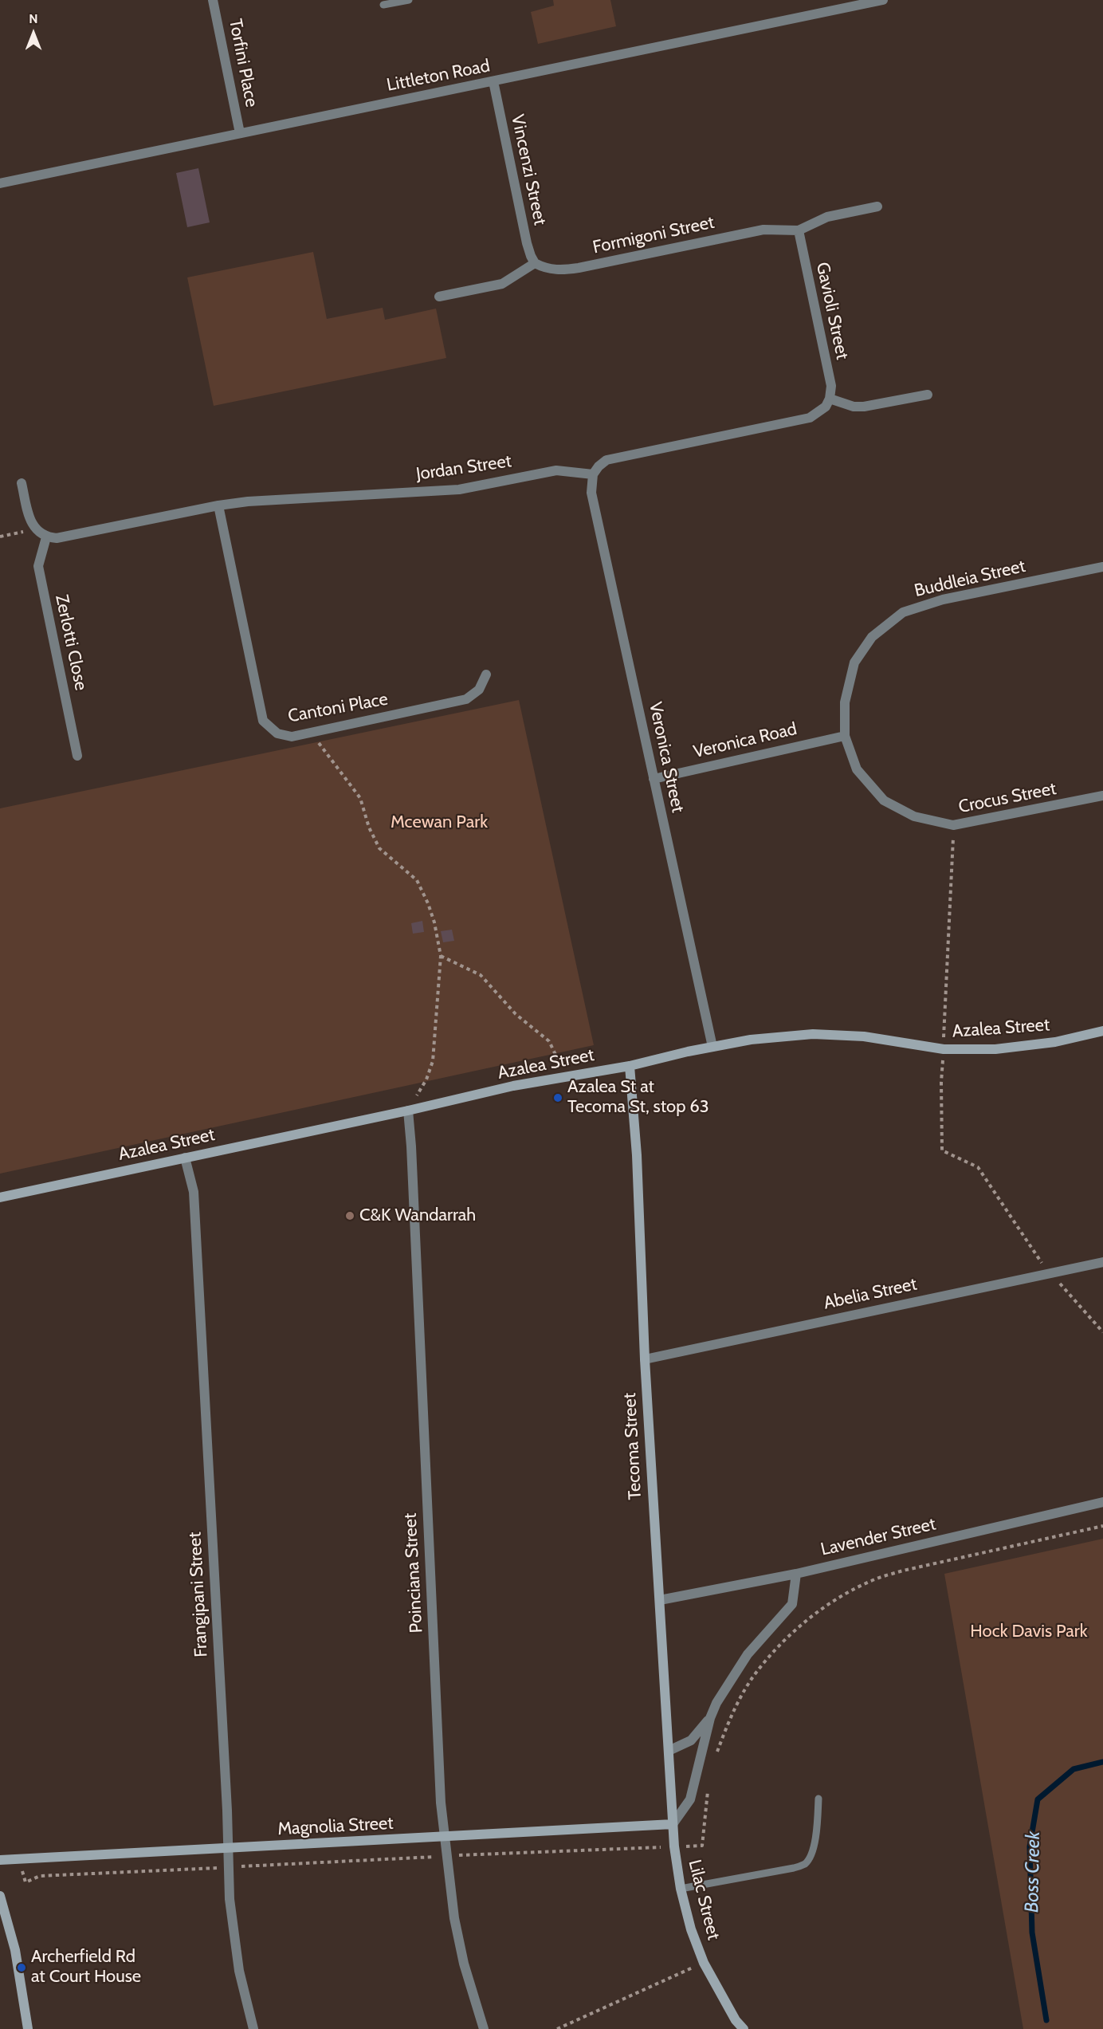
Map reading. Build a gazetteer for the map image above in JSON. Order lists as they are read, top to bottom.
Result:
{
  "streets": {
    "street": [
      "Torfini Place",
      "Littleton Road",
      "Vincenzi Street",
      "Formigoni Street",
      "Gavioli Street",
      "Jordan Street",
      "Buddleia Street",
      "Zerlotti Close",
      "Cantoni Place",
      "Veronica Road",
      "Veronica Street",
      "Crocus Street",
      "Azalea Street",
      "Abelia Street",
      "Tecoma Street",
      "Lavender Street",
      "Poinciana Street",
      "Frangipani Street",
      "Magnolia Street",
      "Lilac Street"
    ]
  },
  "crossings": [
    ["Torfini Place", "Littleton Road"],
    ["Littleton Road", "Vincenzi Street"],
    ["Vincenzi Street", "Formigoni Street"],
    ["Formigoni Street", "Gavioli Street"],
    ["Jordan Street", "Zerlotti Close"],
    ["Jordan Street", "Cantoni Place"],
    ["Jordan Street", "Veronica Street"],
    ["Buddleia Street", "Veronica Road"],
    ["Buddleia Street", "Crocus Street"],
    ["Veronica Road", "Veronica Street"],
    ["Veronica Road", "Crocus Street"],
    ["Veronica Street", "Azalea Street"],
    ["Azalea Street", "Tecoma Street"],
    ["Azalea Street", "Poinciana Street"],
    ["Azalea Street", "Frangipani Street"],
    ["Abelia Street", "Tecoma Street"],
    ["Tecoma Street", "Lavender Street"],
    ["Tecoma Street", "Magnolia Street"],
    ["Tecoma Street", "Lilac Street"],
    ["Poinciana Street", "Magnolia Street"],
    ["Frangipani Street", "Magnolia Street"],
    ["Magnolia Street", "Lilac Street"]
  ],
  "water": ["Boss Creek"],
  "parks": ["Mcewan Park", "Hock Davis Park"],
  "places": ["Azalea St at Tecoma St, stop 63", "C&K Wandarrah", "Archerfield Rd at Court House"],
  "north": "top"
}
